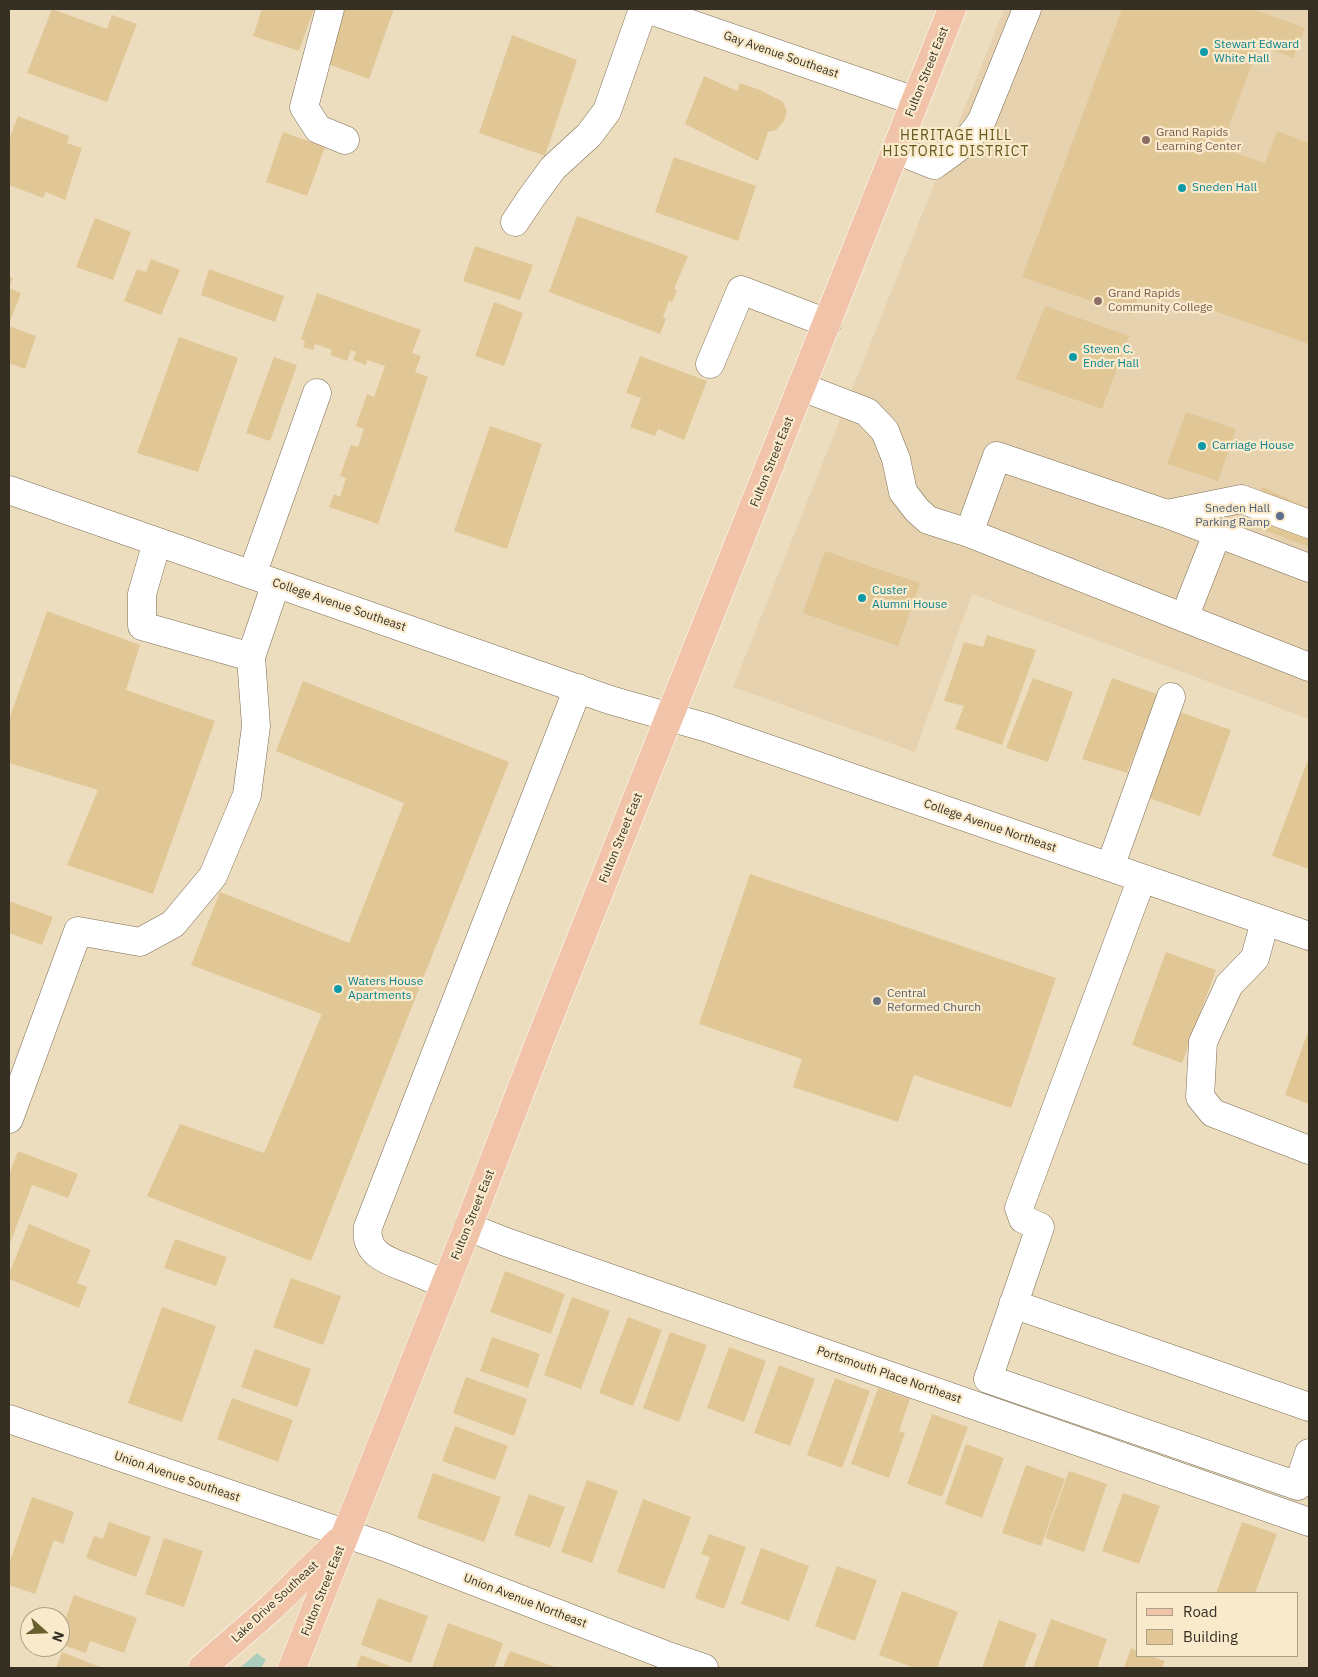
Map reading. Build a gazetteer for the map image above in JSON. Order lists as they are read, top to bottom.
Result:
{
  "streets": {
    "main road": ["Fulton Street East", "Lake Drive Southeast"],
    "street": [
      "Gay Avenue Southeast",
      "College Avenue Southeast",
      "College Avenue Northeast",
      "Portsmouth Place Northeast",
      "Union Avenue Southeast",
      "Union Avenue Northeast"
    ]
  },
  "crossings": [
    ["Gay Avenue Southeast", "Fulton Street East"],
    ["Fulton Street East", "College Avenue Southeast"],
    ["Fulton Street East", "College Avenue Northeast"],
    ["Fulton Street East", "Portsmouth Place Northeast"],
    ["Fulton Street East", "Union Avenue Southeast"],
    ["Fulton Street East", "Union Avenue Northeast"],
    ["Fulton Street East", "Lake Drive Southeast"],
    ["College Avenue Southeast", "College Avenue Northeast"],
    ["Union Avenue Southeast", "Union Avenue Northeast"],
    ["Union Avenue Southeast", "Lake Drive Southeast"],
    ["Union Avenue Northeast", "Lake Drive Southeast"]
  ],
  "districts": ["HERITAGE HILL HISTORIC DISTRICT"],
  "places": [
    "Stewart Edward White Hall",
    "Grand Rapids Learning Center",
    "Sneden Hall",
    "Grand Rapids Community College",
    "Steven C. Ender Hall",
    "Carriage House",
    "Sneden Hall Parking Ramp",
    "Custer Alumni House",
    "Waters House Apartments",
    "Central Reformed Church"
  ],
  "legend": ["Road", "Building"],
  "north": "right"
}
